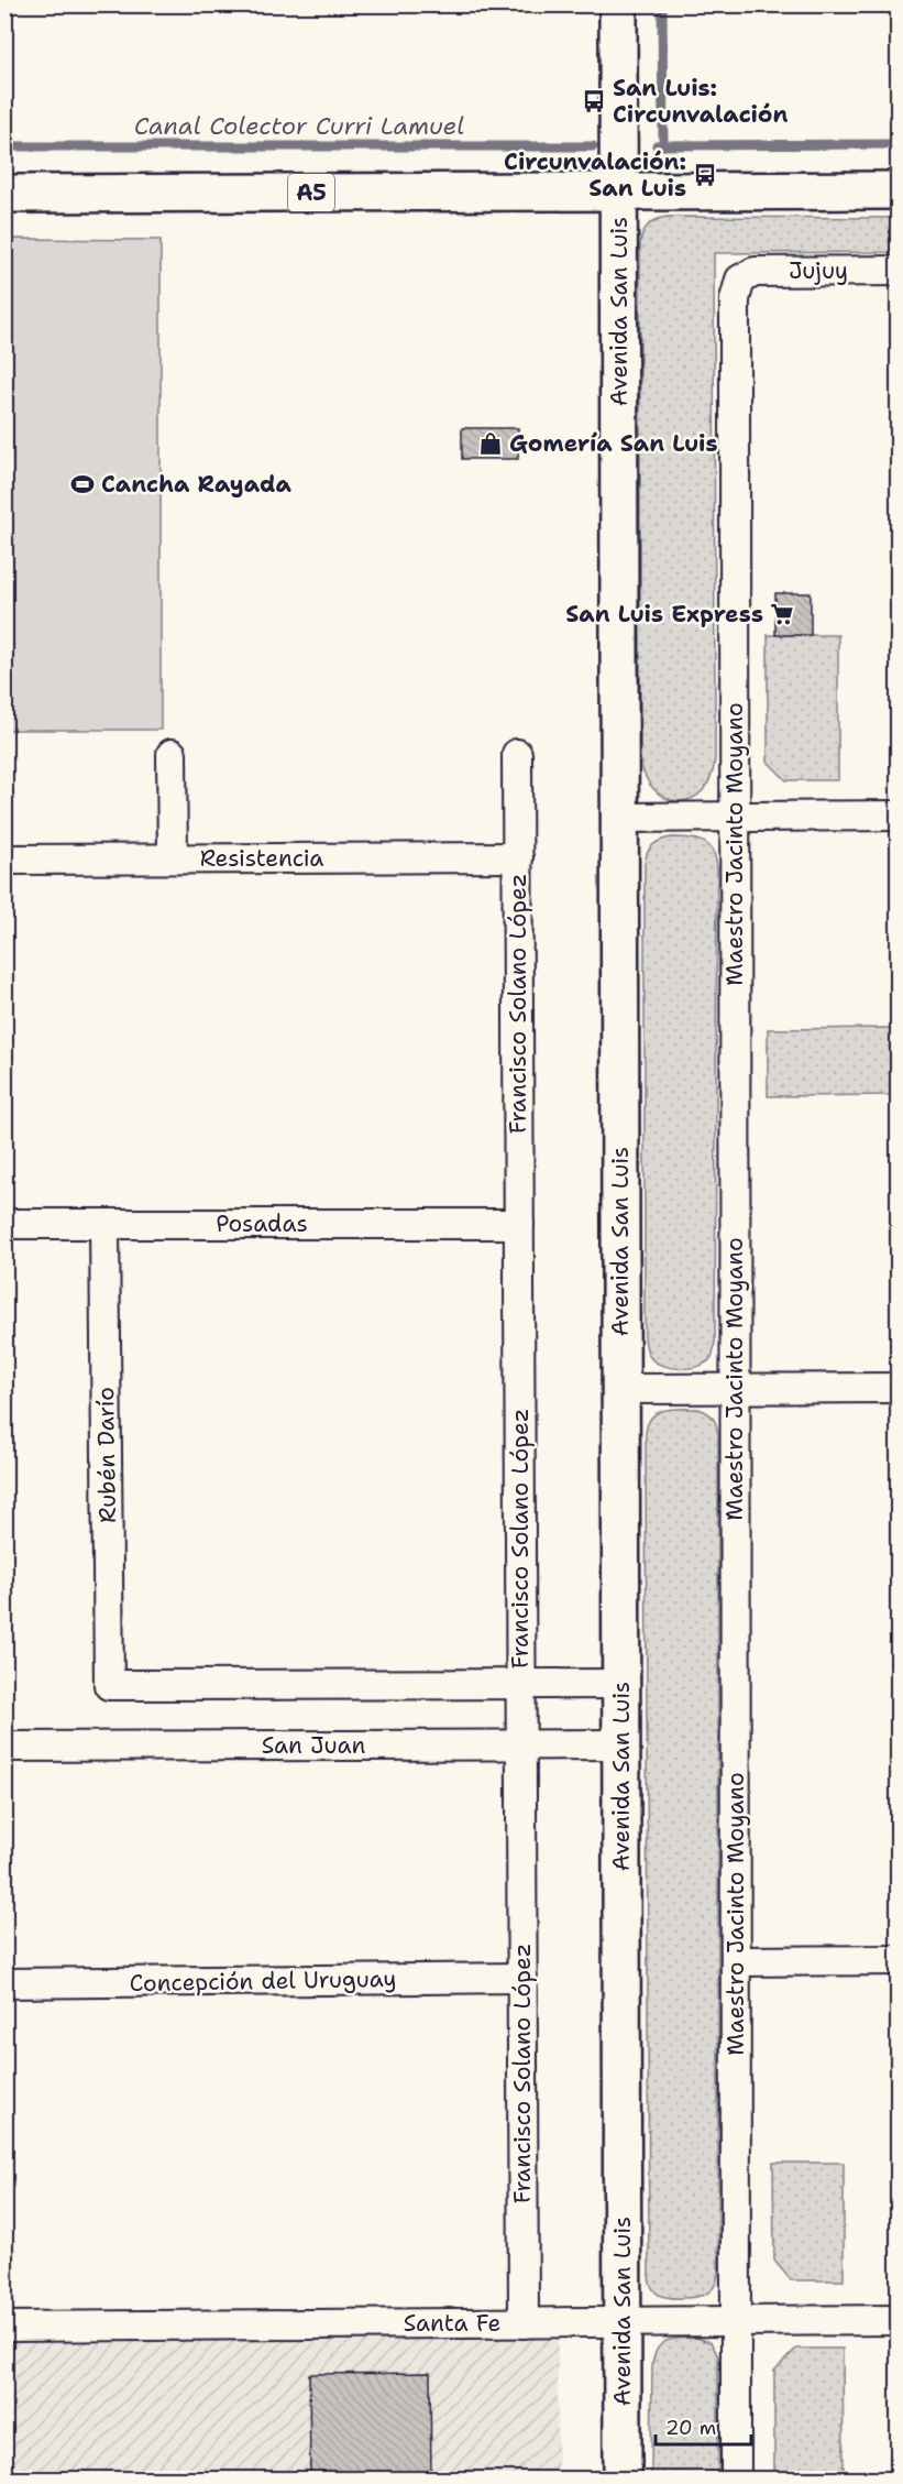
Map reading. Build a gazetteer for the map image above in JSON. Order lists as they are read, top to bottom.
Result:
{
  "streets": {
    "main road": ["A5", "Avenida San Luis"],
    "street": [
      "Jujuy",
      "Maestro Jacinto Moyano",
      "Resistencia",
      "Francisco Solano López",
      "Posadas",
      "Rubén Darío",
      "San Juan",
      "Concepción del Uruguay",
      "Santa Fe"
    ]
  },
  "crossings": [
    ["A5", "Avenida San Luis"],
    ["Jujuy", "Maestro Jacinto Moyano"],
    ["Avenida San Luis", "San Juan"],
    ["Avenida San Luis", "Santa Fe"],
    ["Maestro Jacinto Moyano", "Santa Fe"],
    ["Resistencia", "Francisco Solano López"],
    ["Francisco Solano López", "Posadas"],
    ["Francisco Solano López", "Rubén Darío"],
    ["Francisco Solano López", "San Juan"],
    ["Francisco Solano López", "Concepción del Uruguay"],
    ["Francisco Solano López", "Santa Fe"],
    ["Posadas", "Rubén Darío"]
  ],
  "water": ["Canal Colector Curri Lamuel"],
  "places": {
    "bus stop": ["San Luis: Circunvalación", "Circunvalación: San Luis"],
    "shop": ["Gomería San Luis"],
    "sports": ["Cancha Rayada"],
    "supermarket": ["San Luis Express"]
  },
  "scale_bar": "20 m"
}
